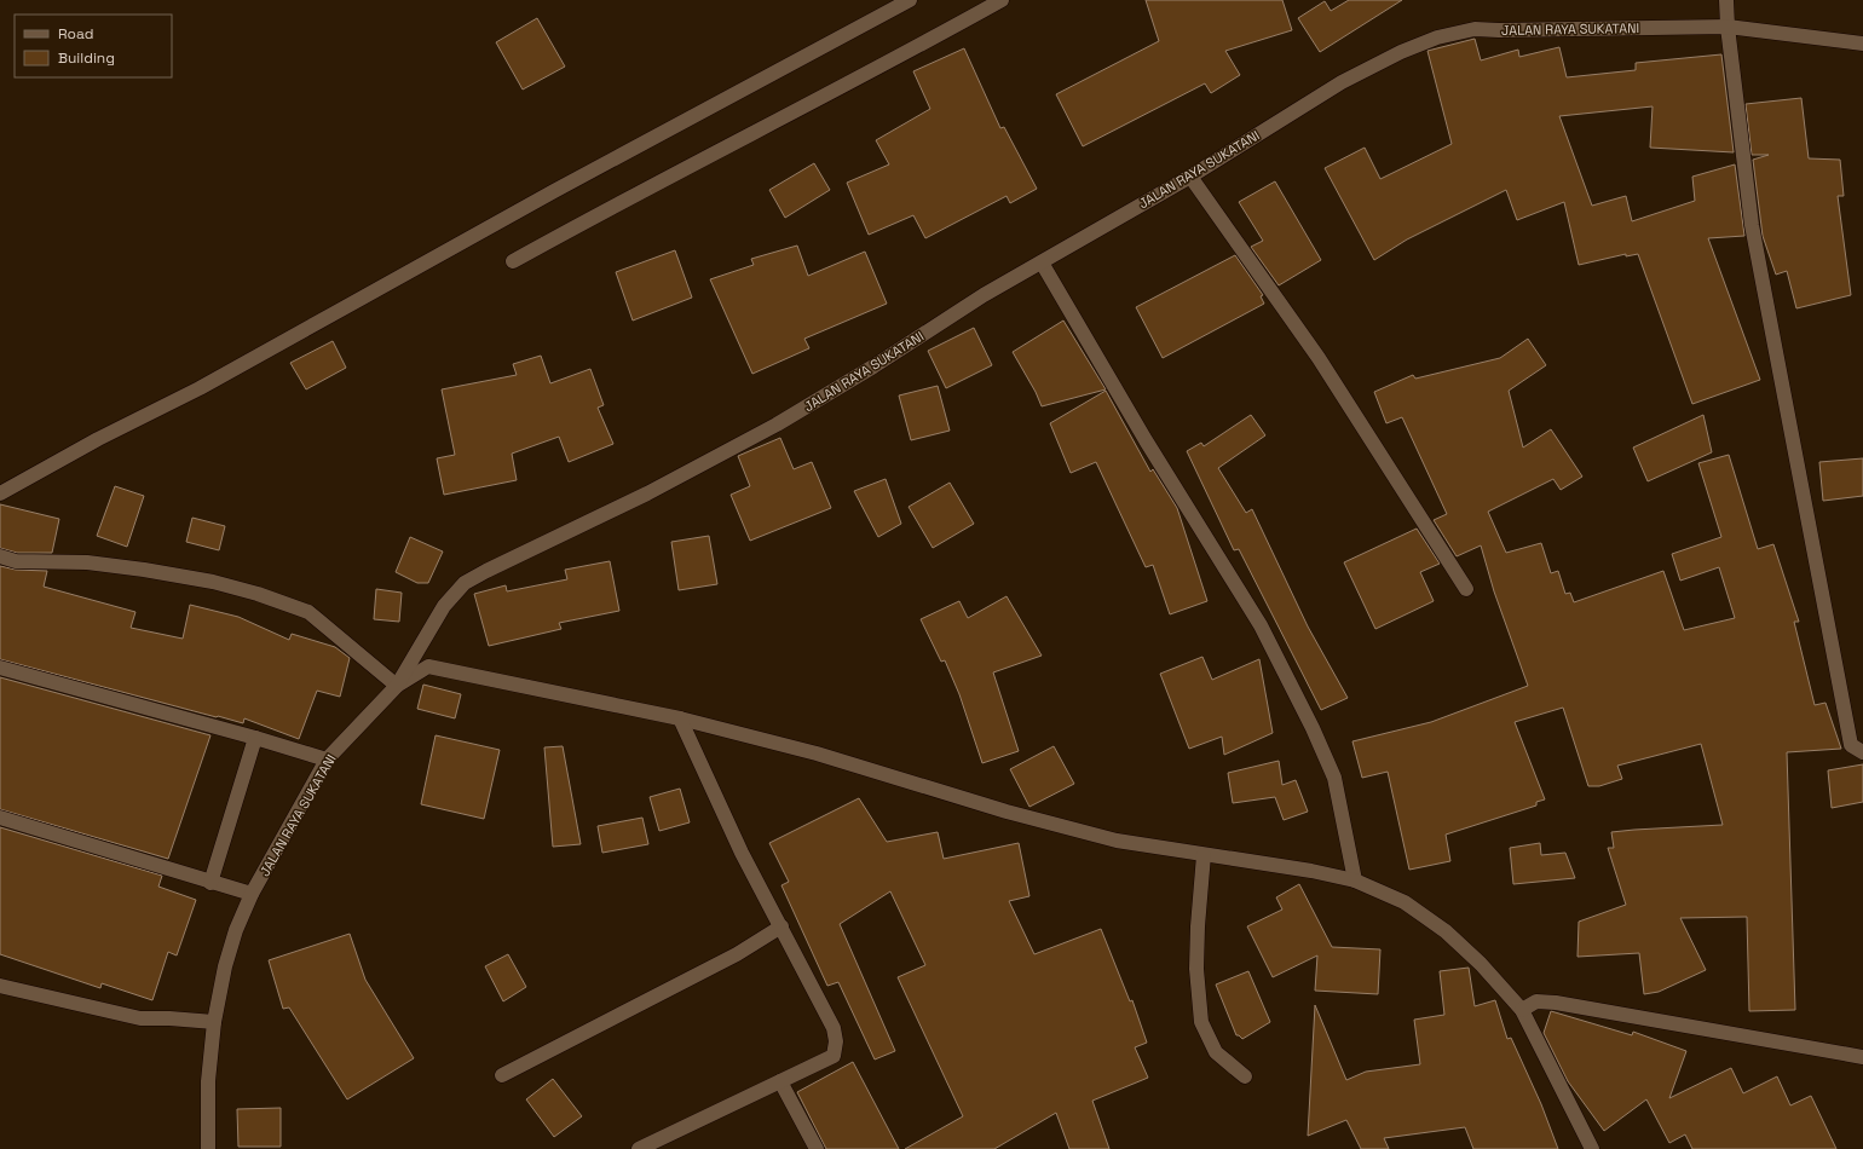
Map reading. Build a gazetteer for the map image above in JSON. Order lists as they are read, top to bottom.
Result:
{
  "streets": {
    "street": ["JALAN RAYA SUKATANI"]
  },
  "legend": ["Road", "Building"]
}
